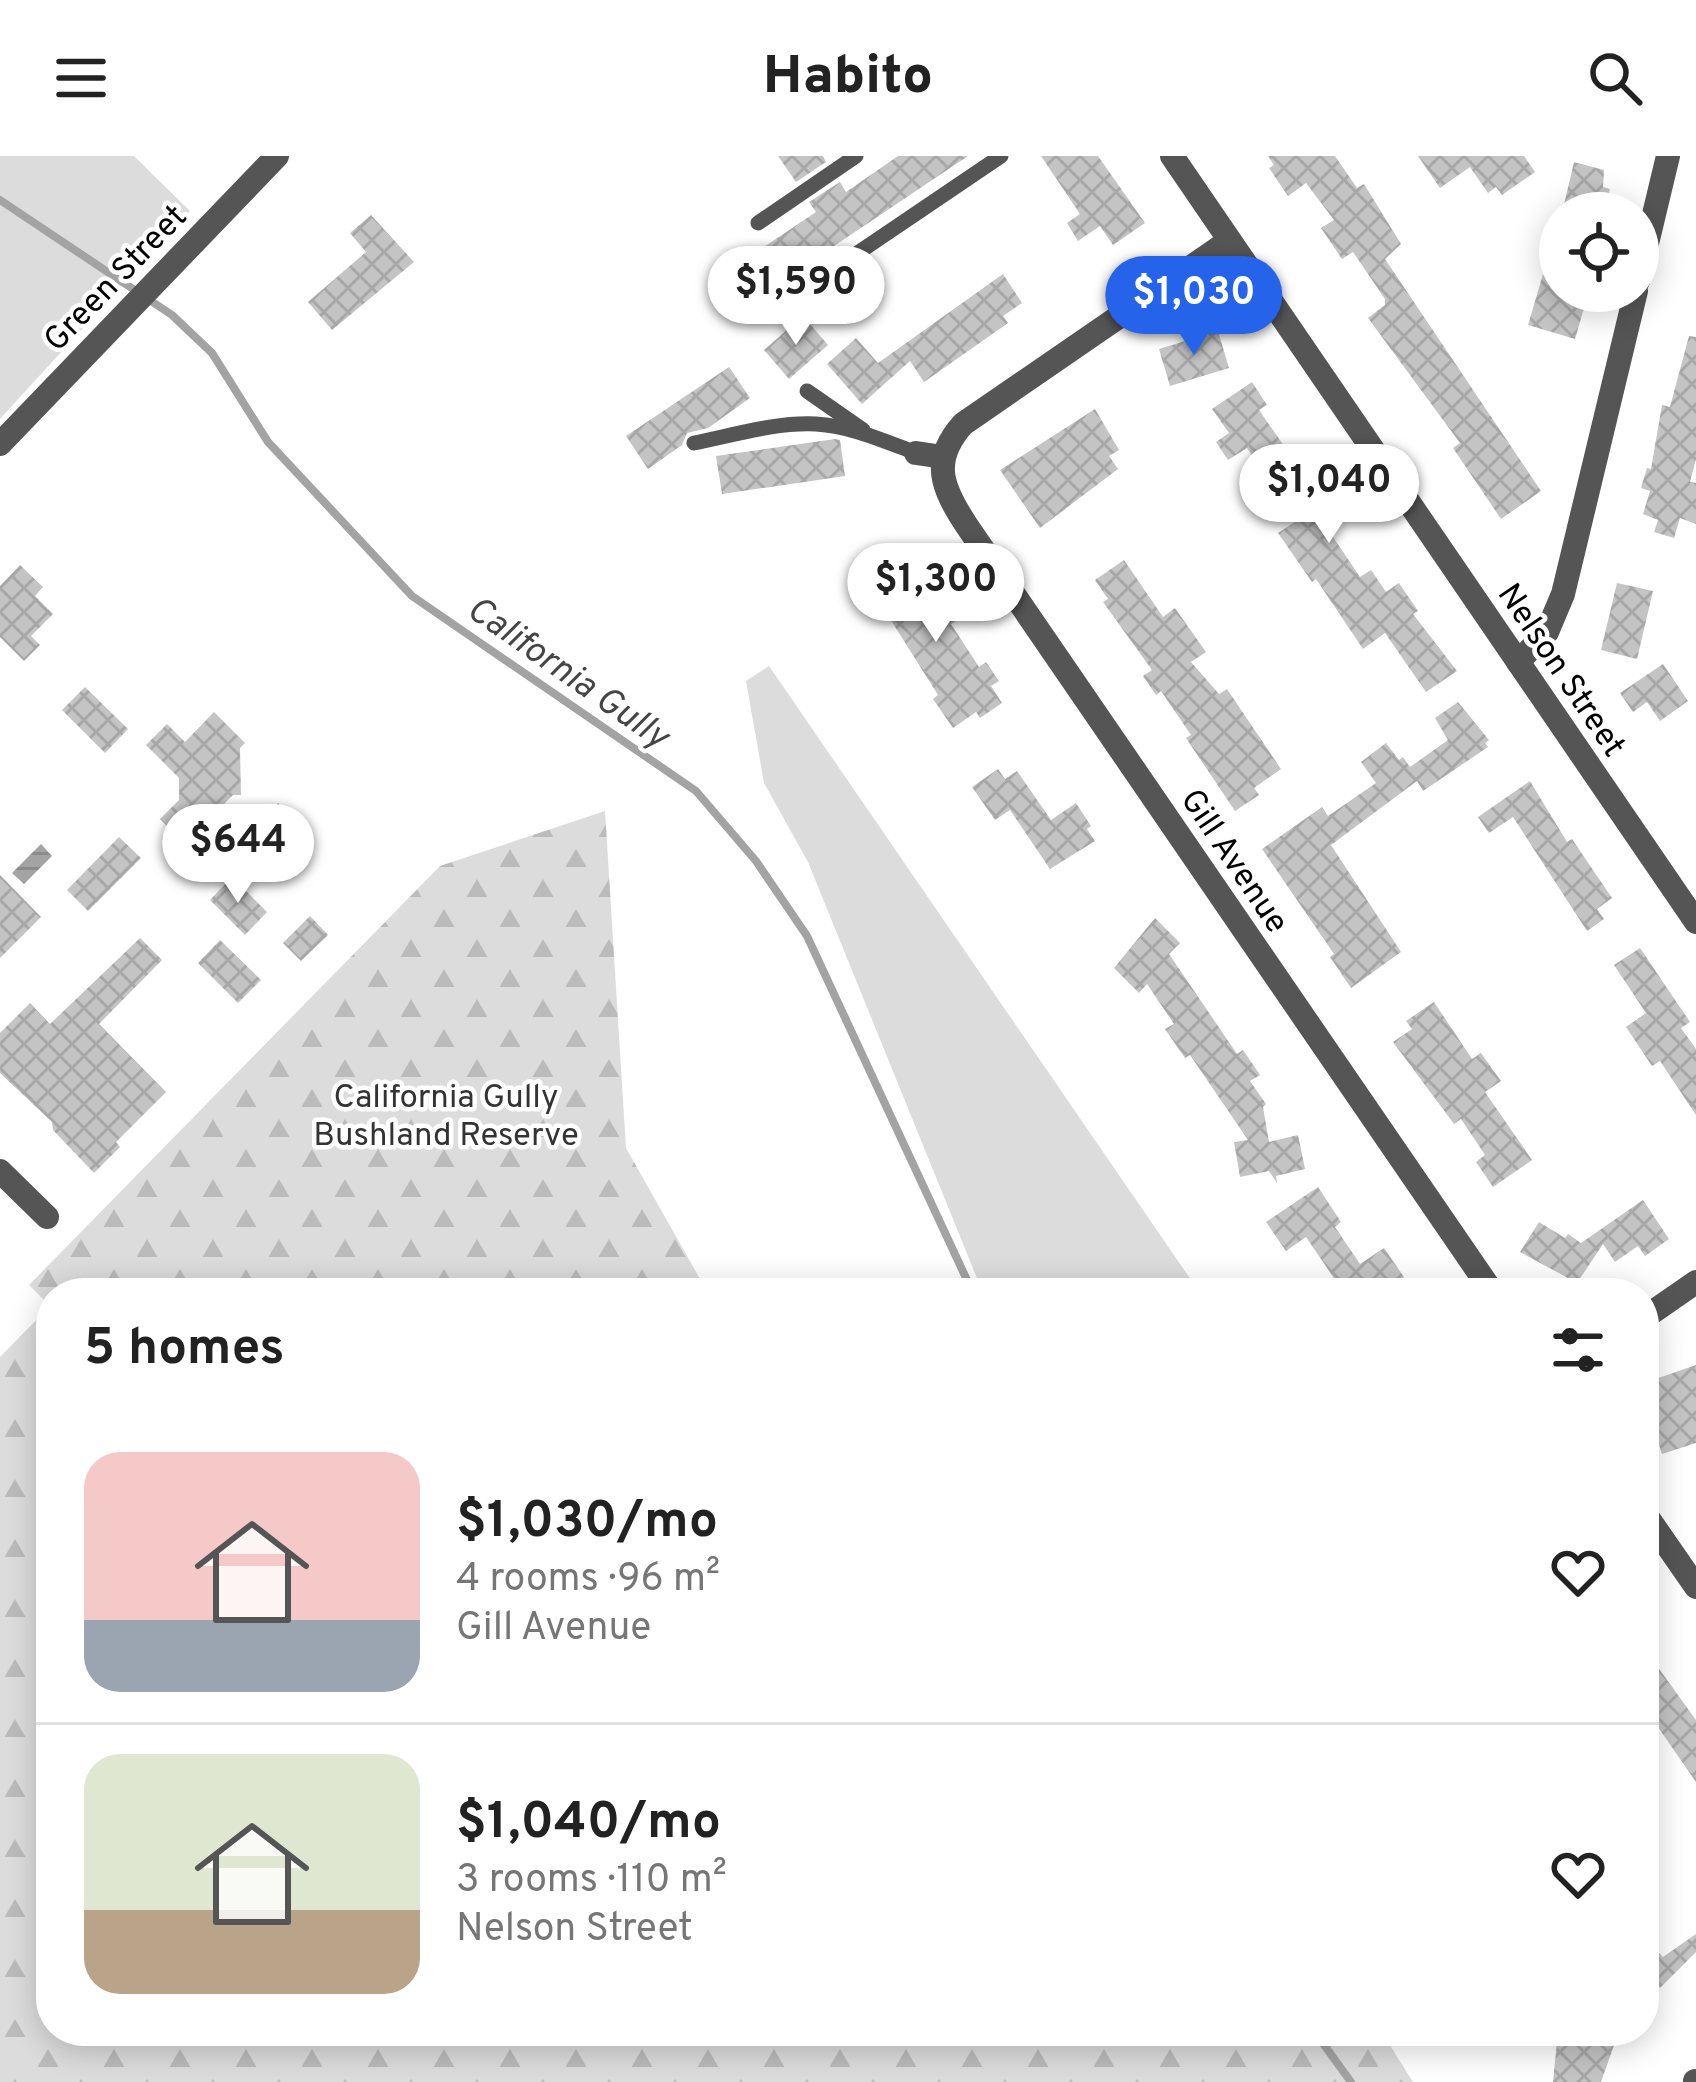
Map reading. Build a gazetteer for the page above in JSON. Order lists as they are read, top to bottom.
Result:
{
  "streets": {
    "street": ["Green Street", "Nelson Street", "Gill Avenue"]
  },
  "water": ["California Gully"],
  "parks": ["California Gully Bushland Reserve"],
  "page": {
    "header": "Habito",
    "price": [
      "$1,590",
      "$1,030",
      "$1,040",
      "$1,300",
      "$644"
    ],
    "heading": "5 homes",
    "list": [
      {
        "name": "$1,030/mo",
        "note": "4 rooms · 96 m² · Gill Avenue"
      },
      {
        "name": "$1,040/mo",
        "note": "3 rooms · 110 m² · Nelson Street"
      }
    ]
  }
}
